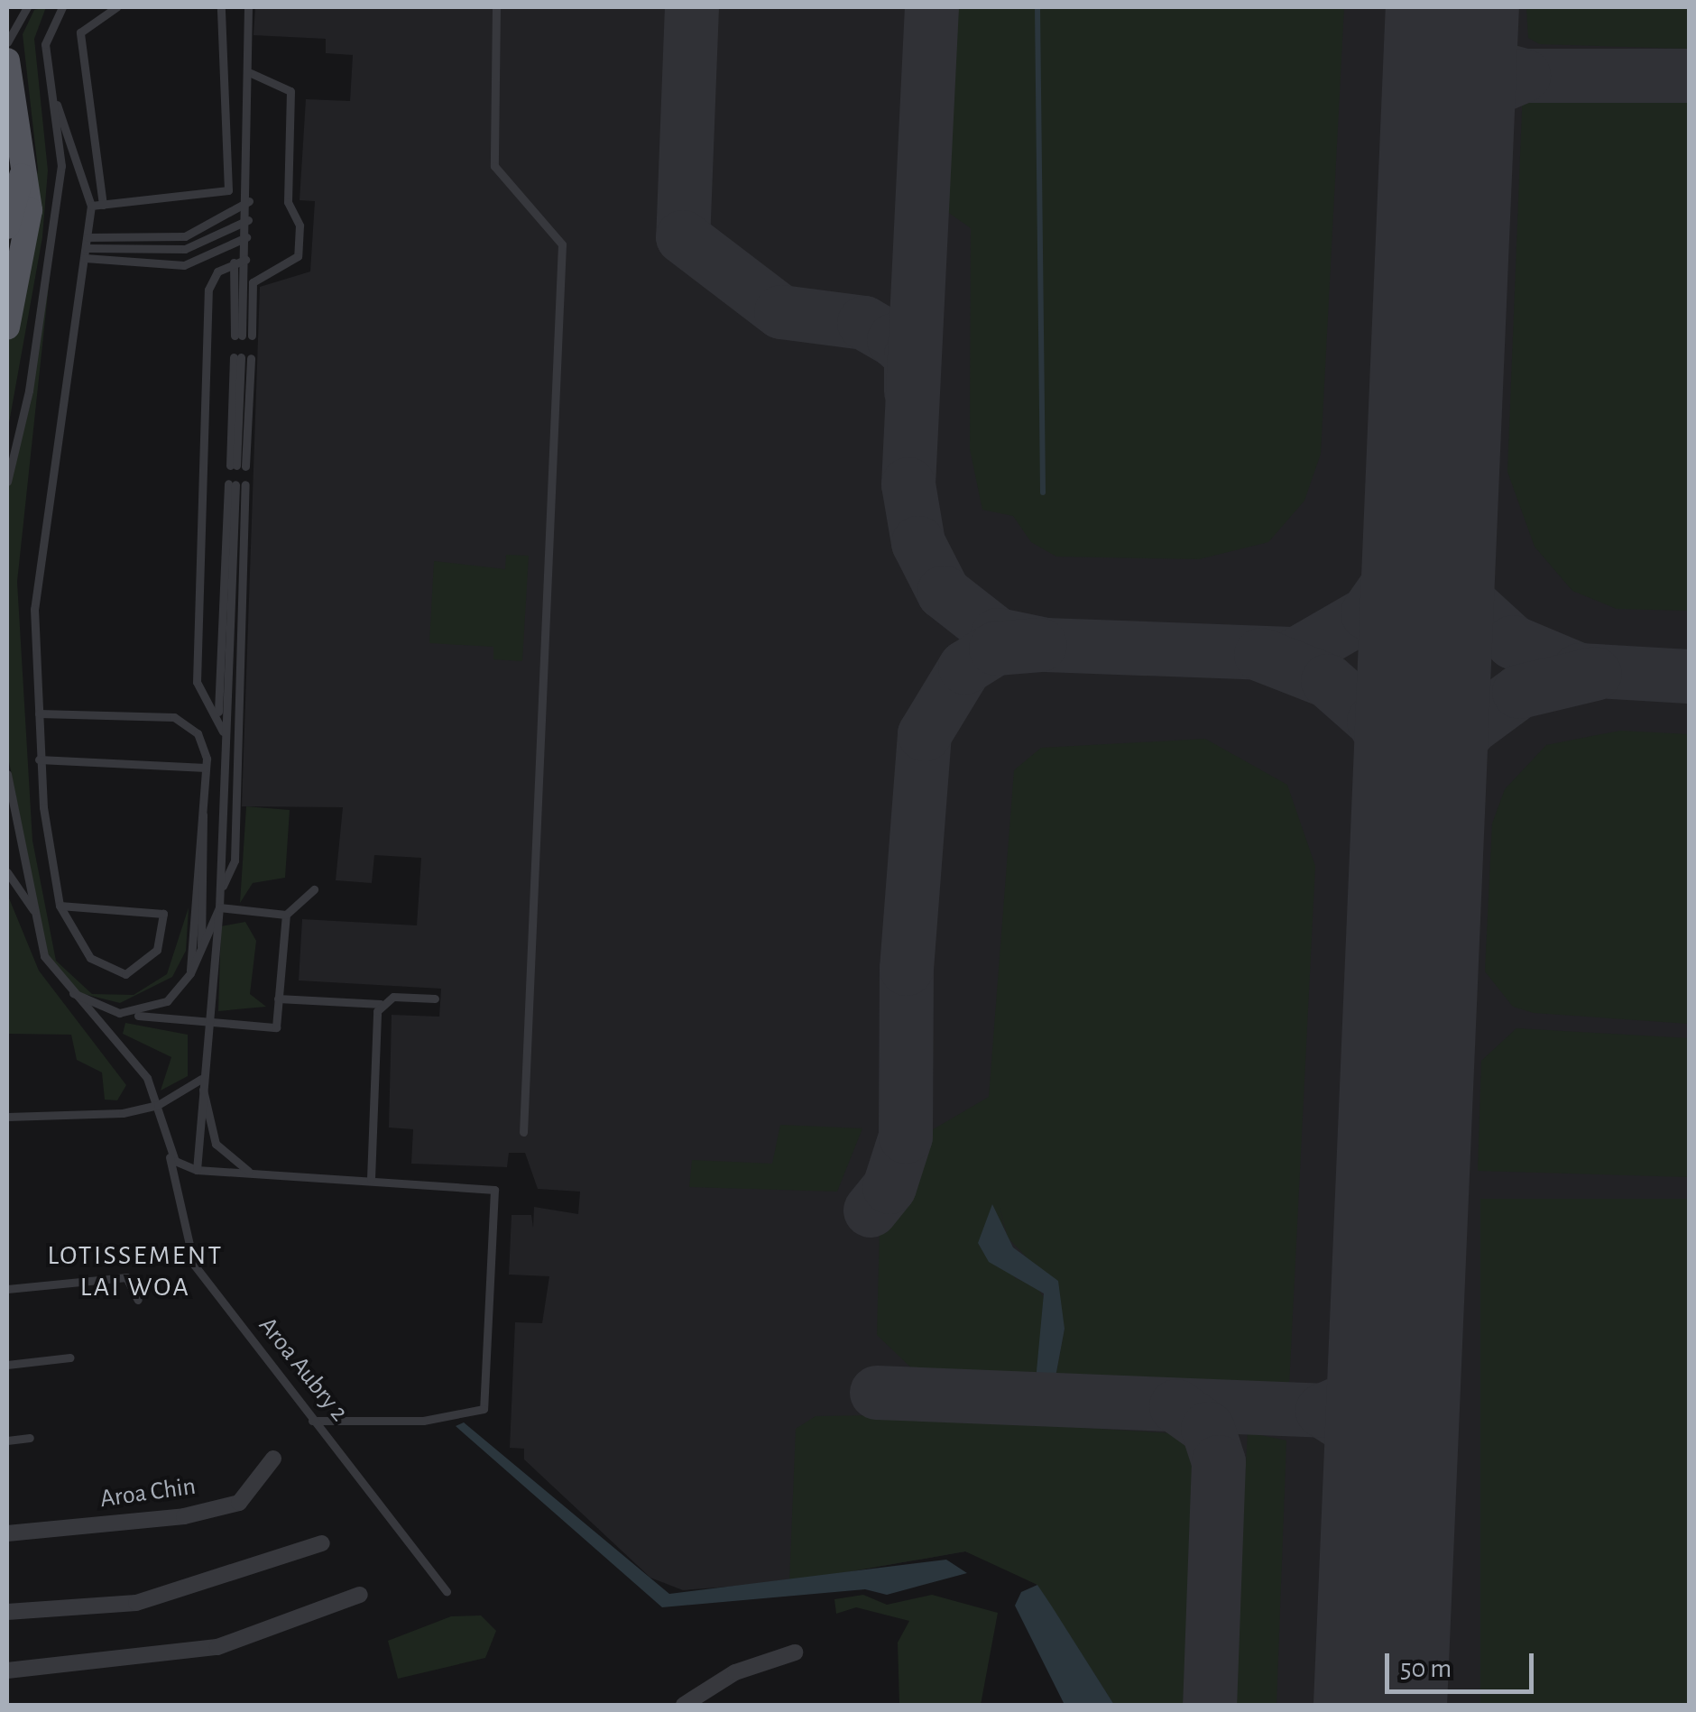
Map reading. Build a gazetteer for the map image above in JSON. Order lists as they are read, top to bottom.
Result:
{
  "streets": {
    "street": ["Aroa Chin"],
    "lane": ["Aroa Aubry 2"]
  },
  "districts": ["LOTISSEMENT LAI WOA"],
  "scale_bar": "50 m"
}
